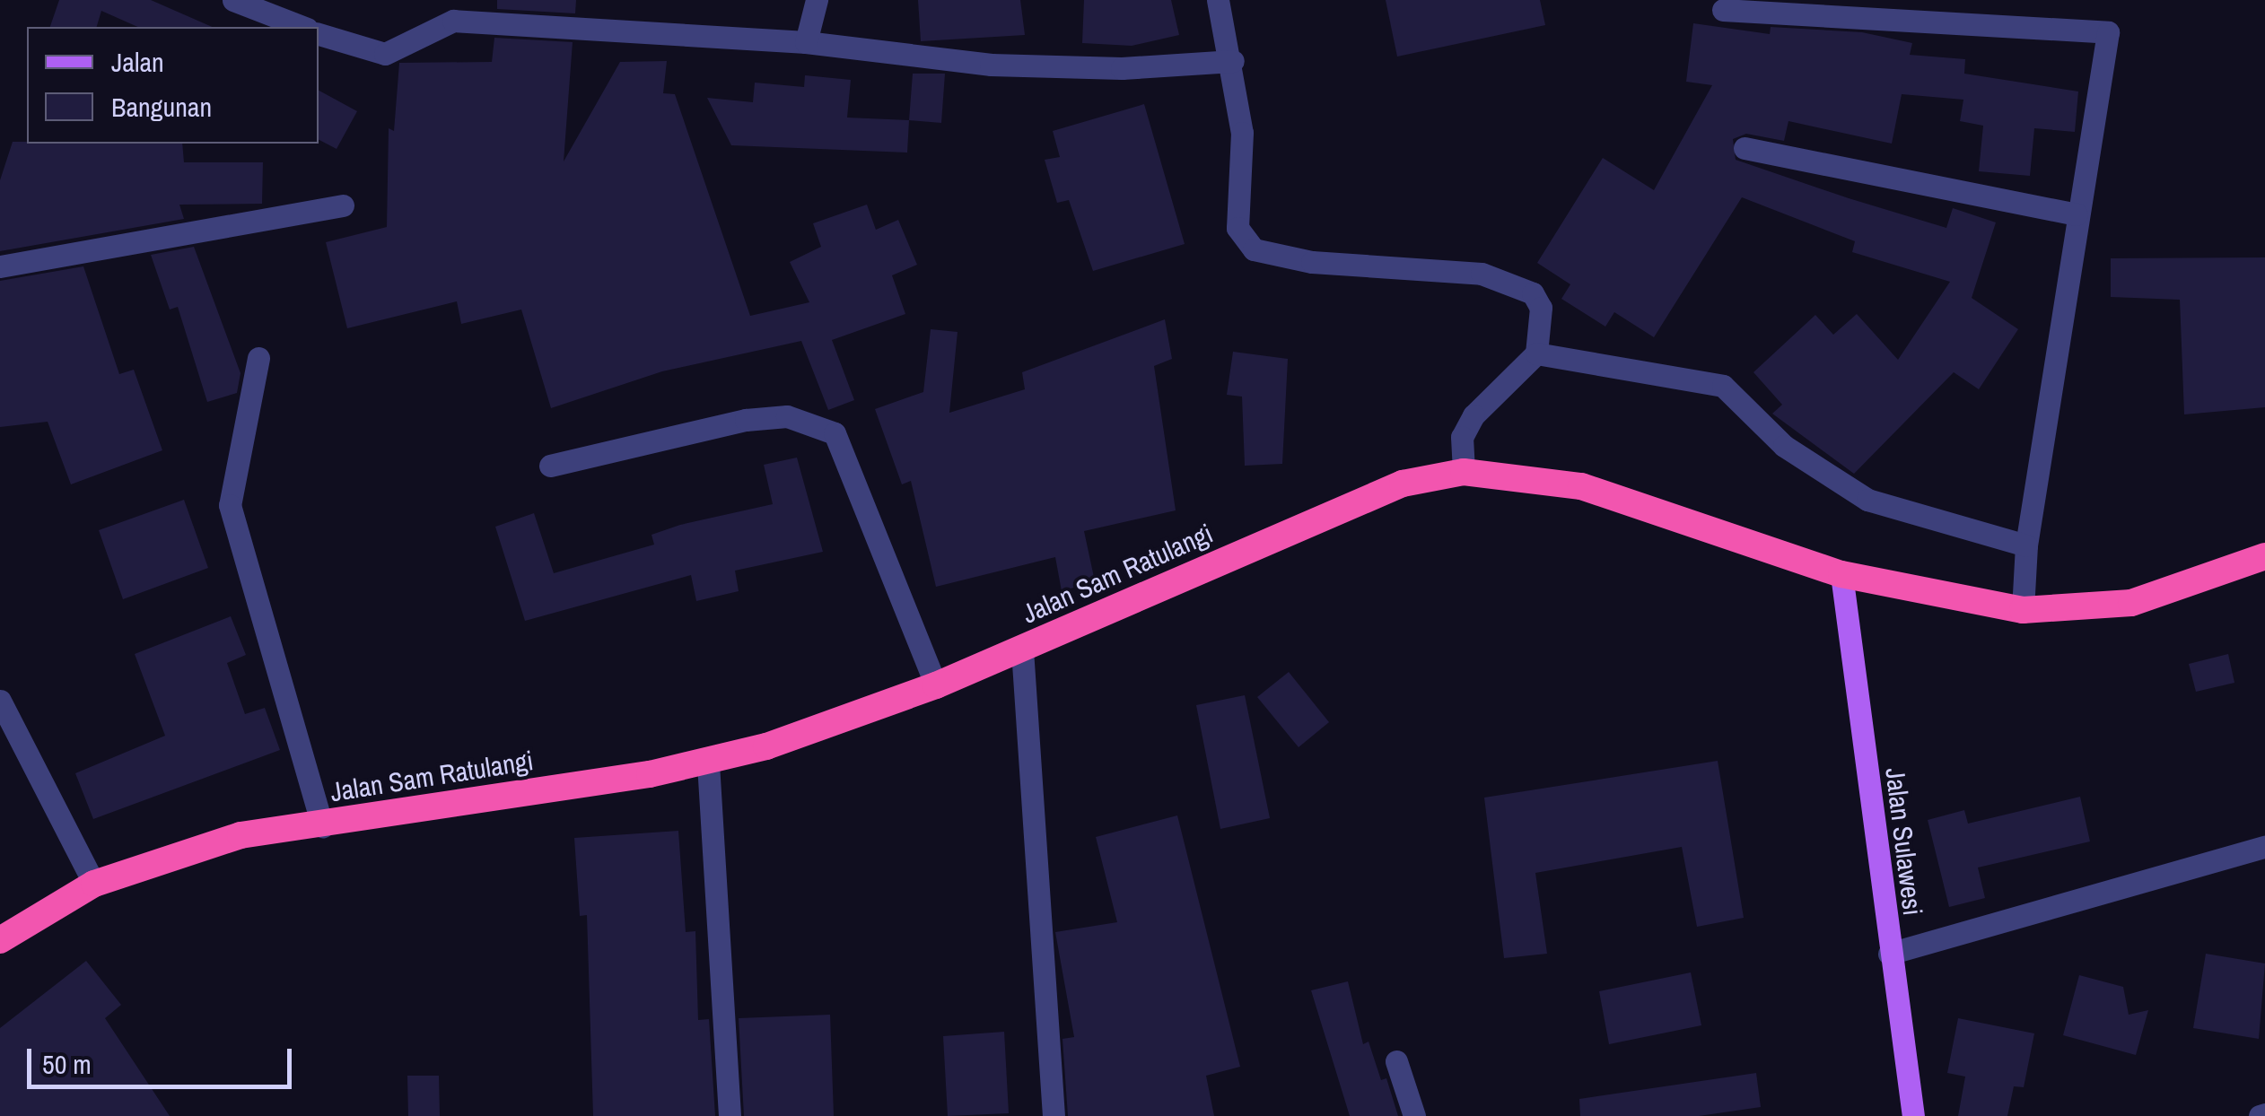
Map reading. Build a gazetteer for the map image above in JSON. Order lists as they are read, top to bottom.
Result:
{
  "streets": {
    "highway": ["Jalan Sam Ratulangi"],
    "main road": ["Jalan Sulawesi"]
  },
  "crossings": [
    ["Jalan Sam Ratulangi", "Jalan Sulawesi"]
  ],
  "legend": ["Jalan", "Bangunan"],
  "scale_bar": "50 m"
}
